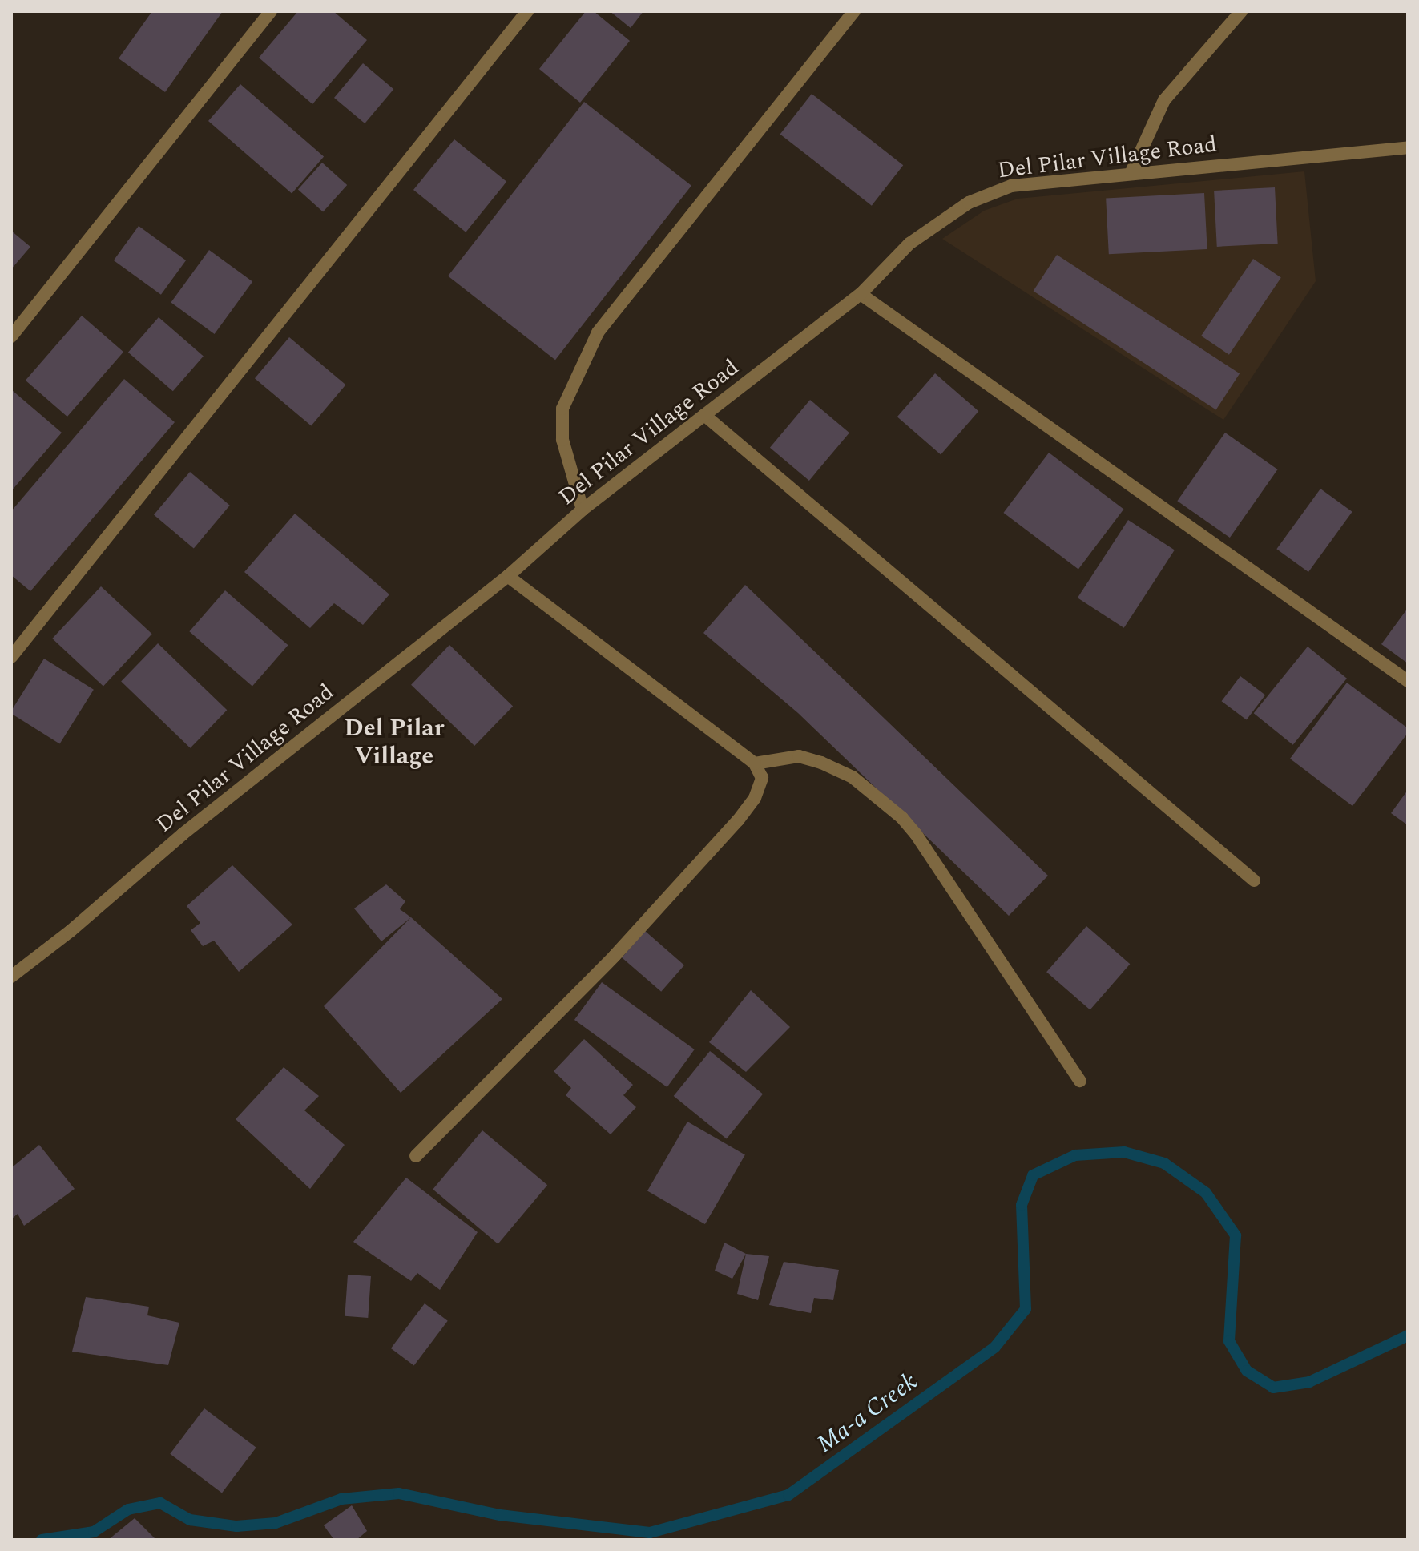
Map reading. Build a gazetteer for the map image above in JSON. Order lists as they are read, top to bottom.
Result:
{
  "streets": {
    "street": ["Del Pilar Village Road"]
  },
  "districts": ["Del Pilar Village"],
  "water": ["Ma-a Creek"]
}
